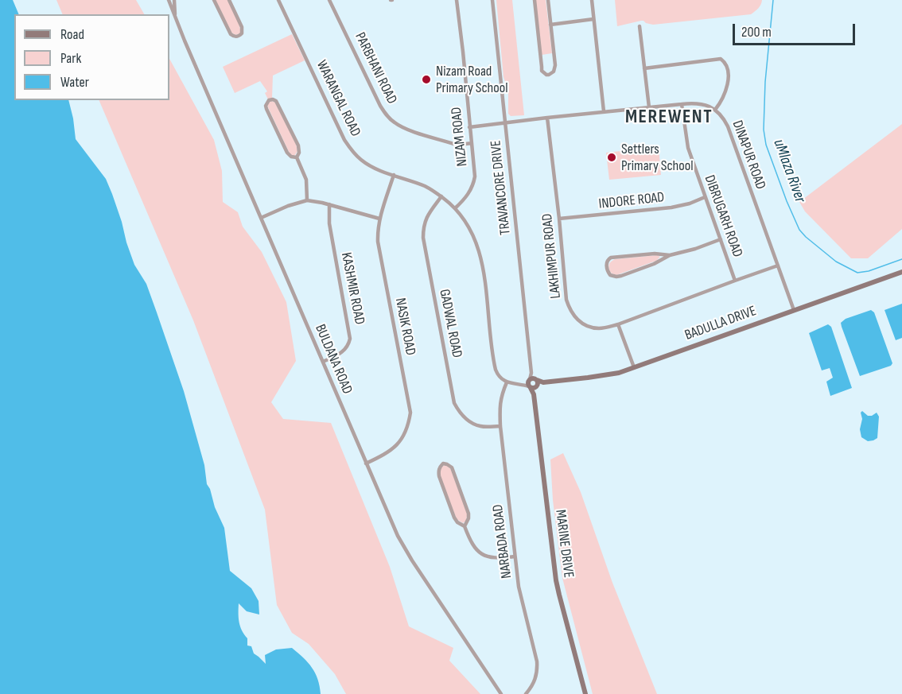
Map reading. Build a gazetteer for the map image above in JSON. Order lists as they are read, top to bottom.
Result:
{
  "streets": {
    "street": [
      "PARBHANI ROAD",
      "WARANGAL ROAD",
      "NIZAM ROAD",
      "DINAPUR ROAD",
      "TRAVANCORE DRIVE",
      "INDORE ROAD",
      "DIBRUGARH ROAD",
      "LAKHIMPUR ROAD",
      "KASHMIR ROAD",
      "GADWAL ROAD",
      "BADULLA DRIVE",
      "NASIK ROAD",
      "BULDANA ROAD",
      "NARBADA ROAD",
      "MARINE DRIVE"
    ]
  },
  "crossings": [
    ["PARBHANI ROAD", "NIZAM ROAD"],
    ["WARANGAL ROAD", "NIZAM ROAD"],
    ["WARANGAL ROAD", "GADWAL ROAD"],
    ["WARANGAL ROAD", "NASIK ROAD"],
    ["WARANGAL ROAD", "NARBADA ROAD"],
    ["NIZAM ROAD", "DINAPUR ROAD"],
    ["DINAPUR ROAD", "TRAVANCORE DRIVE"],
    ["DINAPUR ROAD", "DIBRUGARH ROAD"],
    ["DINAPUR ROAD", "LAKHIMPUR ROAD"],
    ["DINAPUR ROAD", "BADULLA DRIVE"],
    ["TRAVANCORE DRIVE", "BADULLA DRIVE"],
    ["TRAVANCORE DRIVE", "MARINE DRIVE"],
    ["INDORE ROAD", "DIBRUGARH ROAD"],
    ["INDORE ROAD", "LAKHIMPUR ROAD"],
    ["DIBRUGARH ROAD", "LAKHIMPUR ROAD"],
    ["KASHMIR ROAD", "BULDANA ROAD"],
    ["GADWAL ROAD", "NARBADA ROAD"],
    ["BADULLA DRIVE", "MARINE DRIVE"],
    ["NASIK ROAD", "BULDANA ROAD"]
  ],
  "districts": ["MEREWENT"],
  "water": ["uMlaza River"],
  "places": ["Nizam Road Primary School", "Settlers Primary School"],
  "legend": ["Road", "Park", "Water"],
  "scale_bar": "200 m"
}
